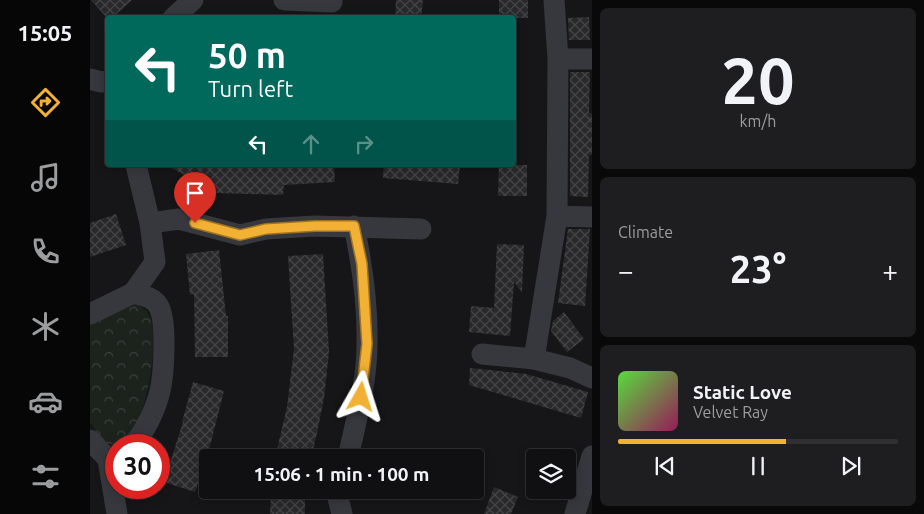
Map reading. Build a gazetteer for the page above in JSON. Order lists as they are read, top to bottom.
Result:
{
  "page": {
    "tabs": "15:05",
    "tile": [
      ["20", "km/h"],
      "Climate"
    ],
    "turn": ["50 m", "Turn left"],
    "heat": ["−", "23°", "+"],
    "song": ["Static Love", "Velvet Ray"],
    "limit": "30",
    "trip": "15:06 · 1 min · 100 m"
  }
}
